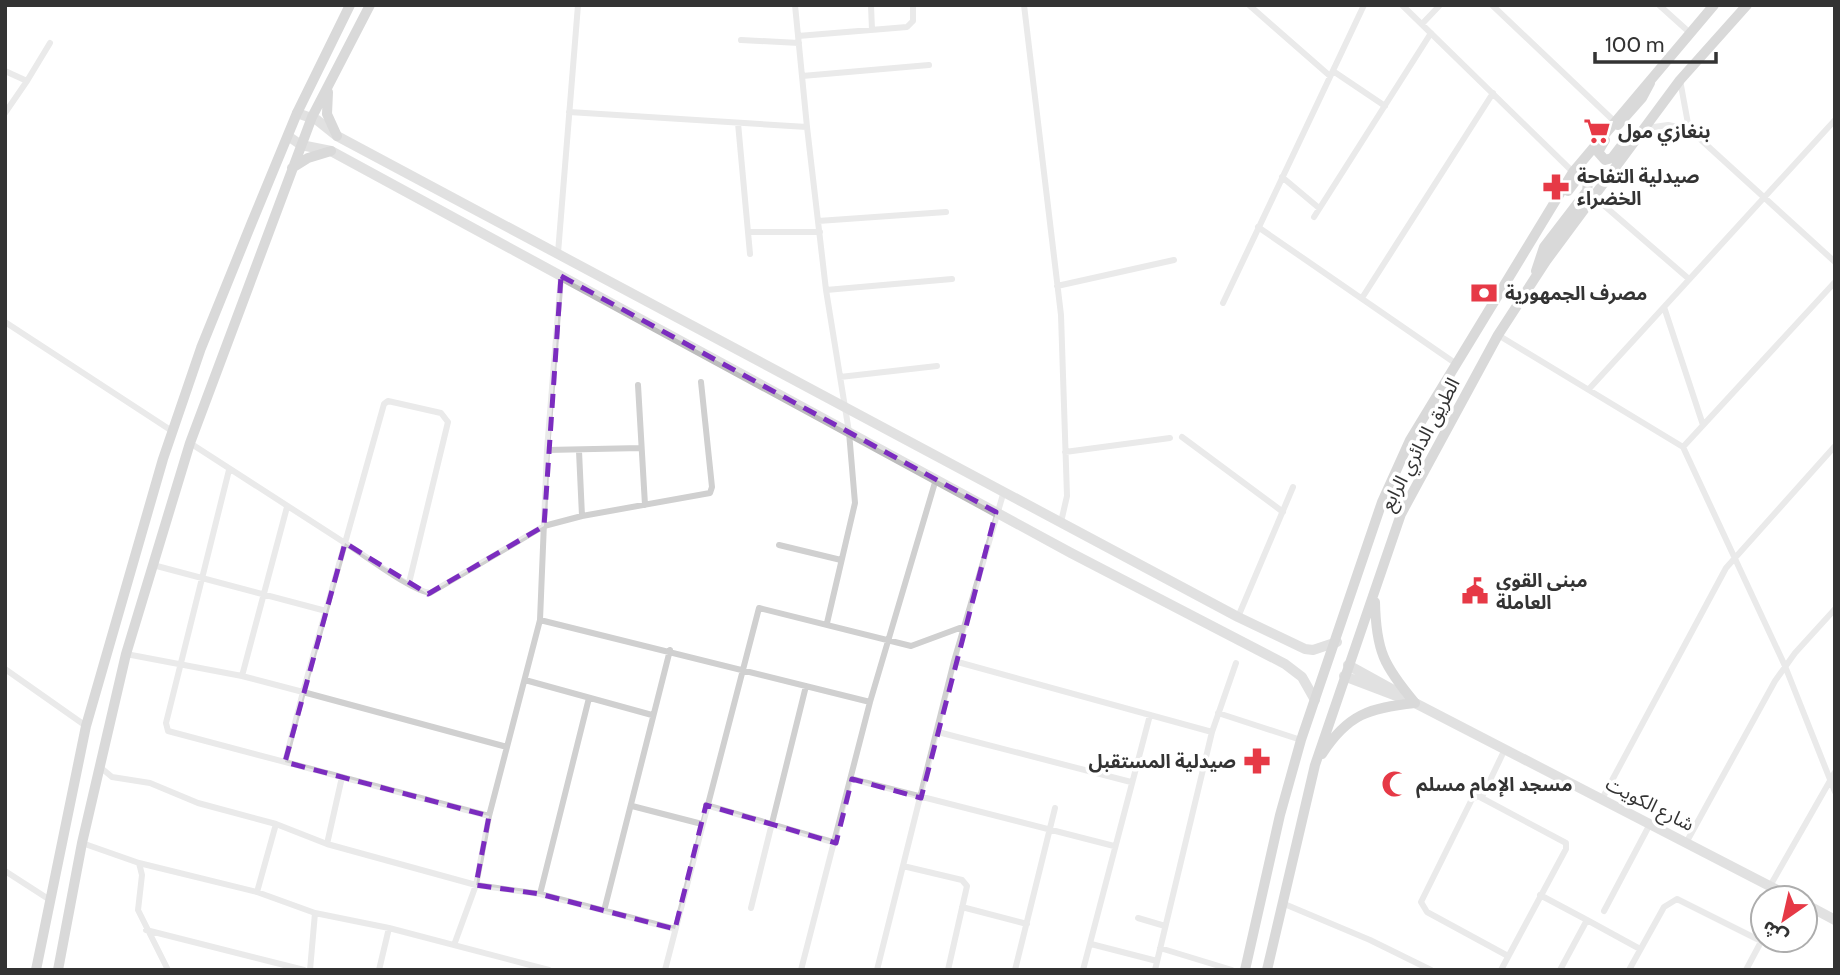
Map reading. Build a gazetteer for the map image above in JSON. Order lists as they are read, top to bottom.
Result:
{
  "streets": {
    "main road": ["الطريق الدائري الرابع", "شارع الكويت"]
  },
  "crossings": [
    ["الطريق الدائري الرابع", "شارع الكويت"]
  ],
  "places": {
    "supermarket": ["بنغازي مول"],
    "pharmacy": ["صيدلية التفاحة الخضراء", "صيدلية المستقبل"],
    "bank": ["مصرف الجمهورية"],
    "public building": ["مبنى القوى العاملة"],
    "mosque": ["مسجد الإمام مسلم"]
  },
  "scale_bar": "100 m",
  "north": "bottom left"
}
